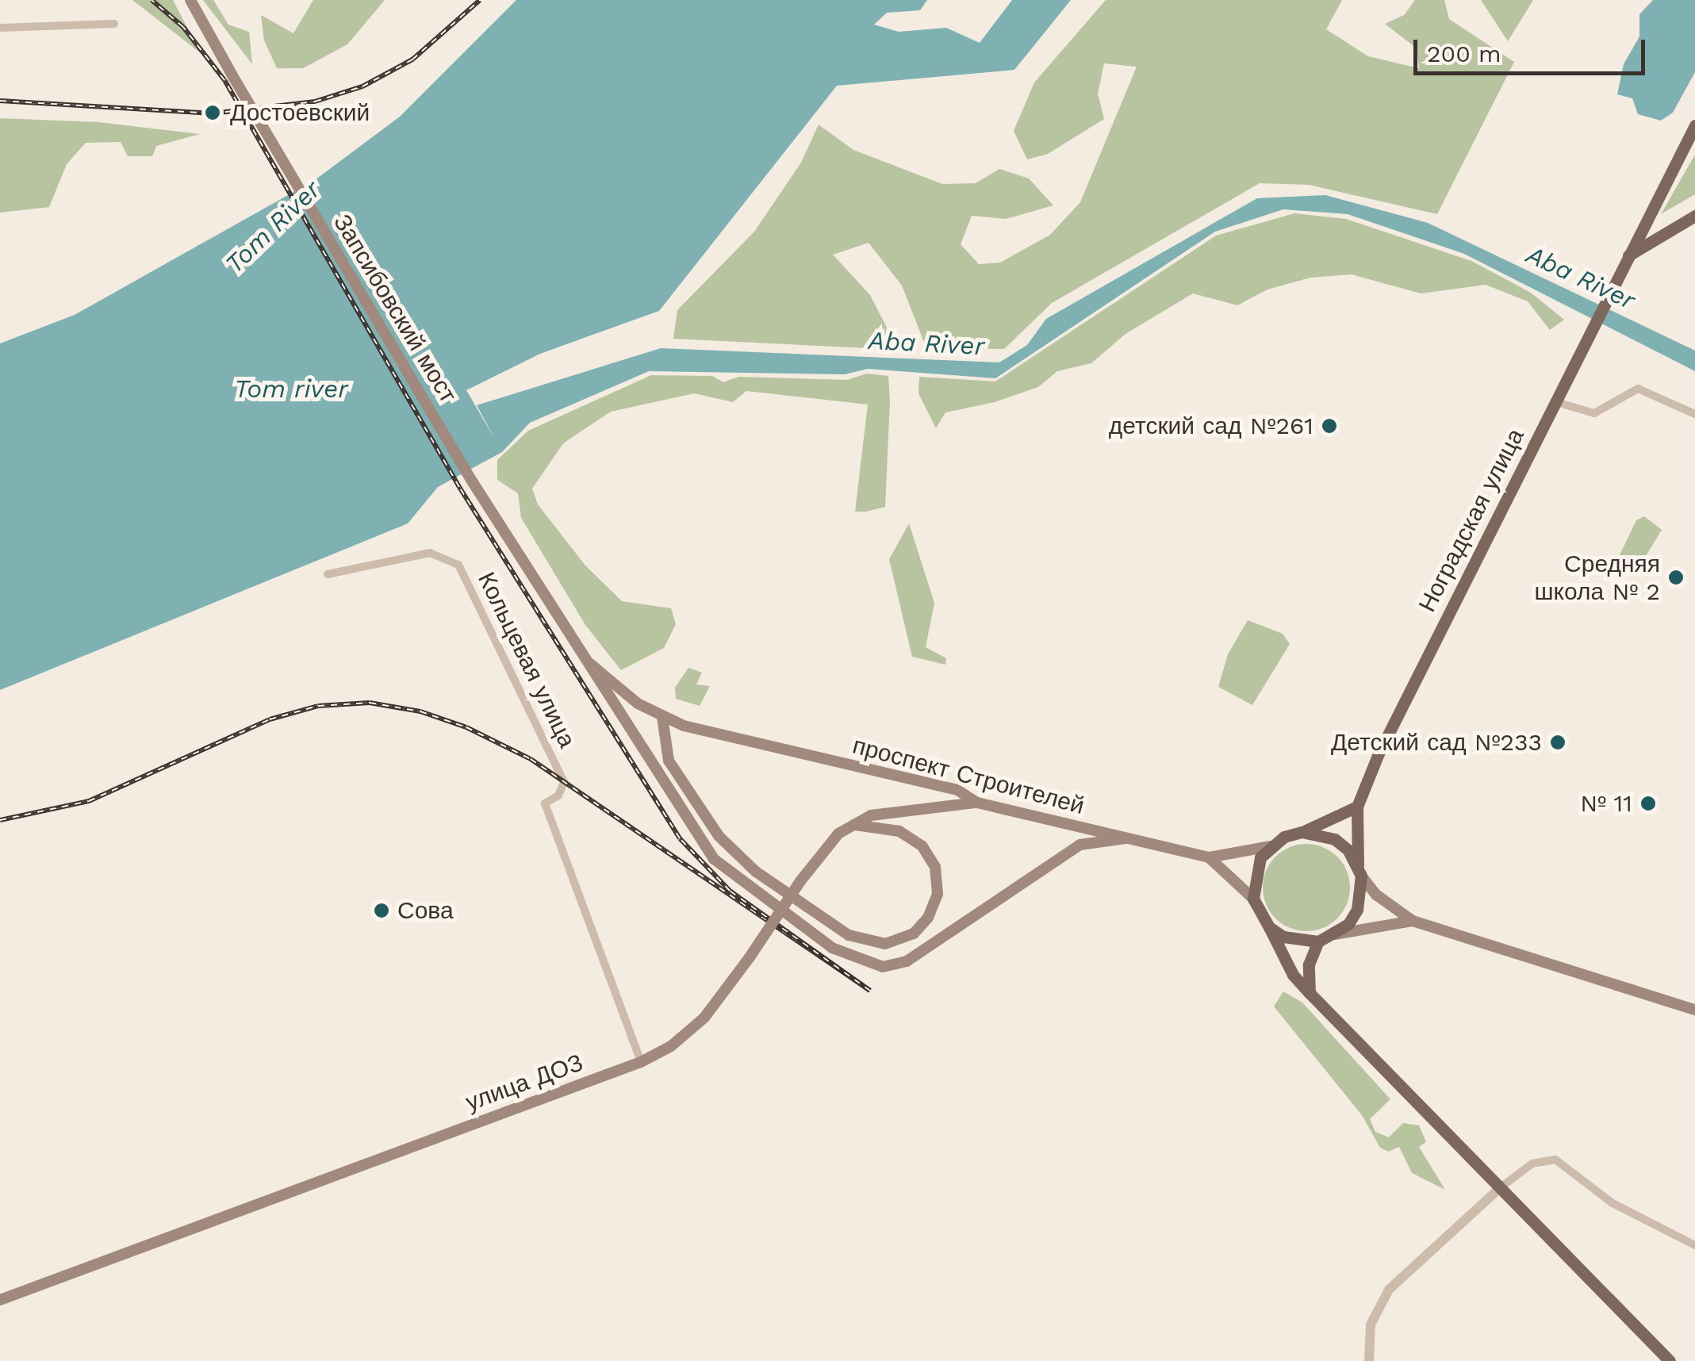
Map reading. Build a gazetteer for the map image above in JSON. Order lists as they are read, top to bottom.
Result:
{
  "streets": {
    "main road": [
      "Запсибовский мост",
      "Ноградская улица",
      "проспект Строителей",
      "улица ДОЗ"
    ],
    "street": ["Кольцевая улица"]
  },
  "crossings": [
    ["Запсибовский мост", "проспект Строителей"],
    ["Кольцевая улица", "улица ДОЗ"],
    ["проспект Строителей", "улица ДОЗ"]
  ],
  "water": ["Tom River", "Aba River", "Tom river"],
  "places": [
    "Достоевский",
    "детский сад №261",
    "Средняя школа № 2",
    "Детский сад №233",
    "№ 11",
    "Сова"
  ],
  "scale_bar": "200 m"
}
